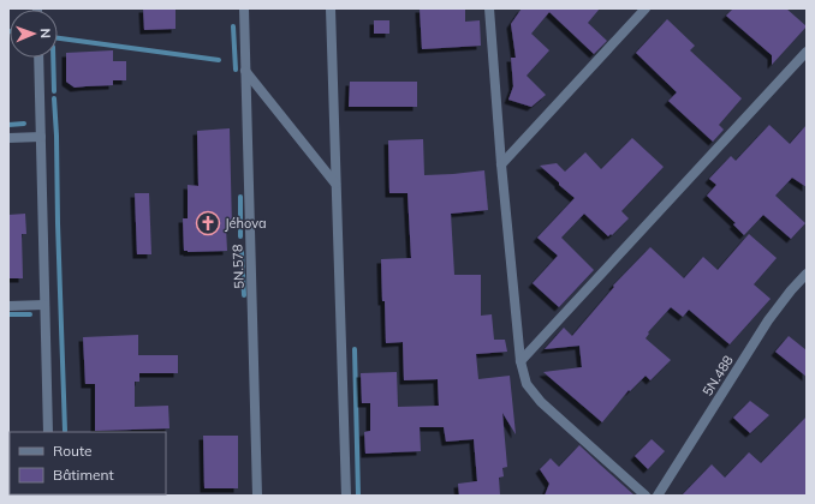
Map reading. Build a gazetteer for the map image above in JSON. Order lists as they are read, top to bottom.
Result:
{
  "streets": {
    "street": ["5N.578", "5N.488"]
  },
  "places": {
    "church": ["Jéhova"]
  },
  "legend": ["Route", "Bâtiment"],
  "north": "right"
}
